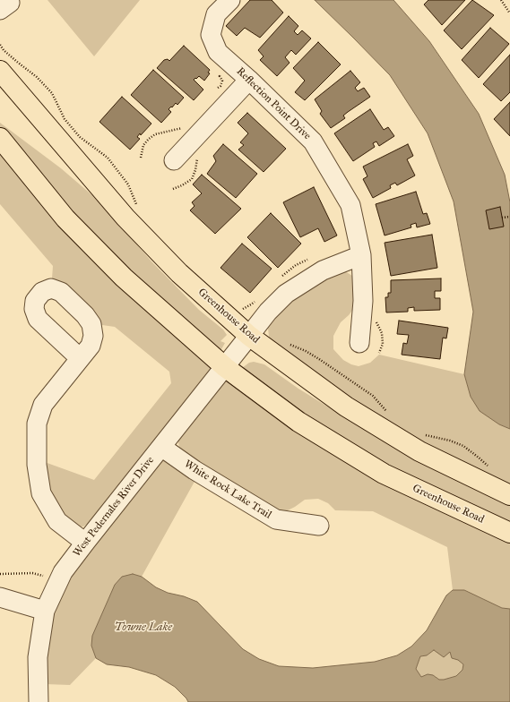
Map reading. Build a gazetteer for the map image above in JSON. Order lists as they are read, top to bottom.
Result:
{
  "streets": {
    "main road": ["Greenhouse Road"],
    "street": ["Reflection Point Drive", "White Rock Lake Trail", "West Pedernales River Drive"]
  },
  "crossings": [
    ["Reflection Point Drive", "West Pedernales River Drive"],
    ["Greenhouse Road", "West Pedernales River Drive"],
    ["White Rock Lake Trail", "West Pedernales River Drive"]
  ],
  "water": ["Towne Lake"]
}
